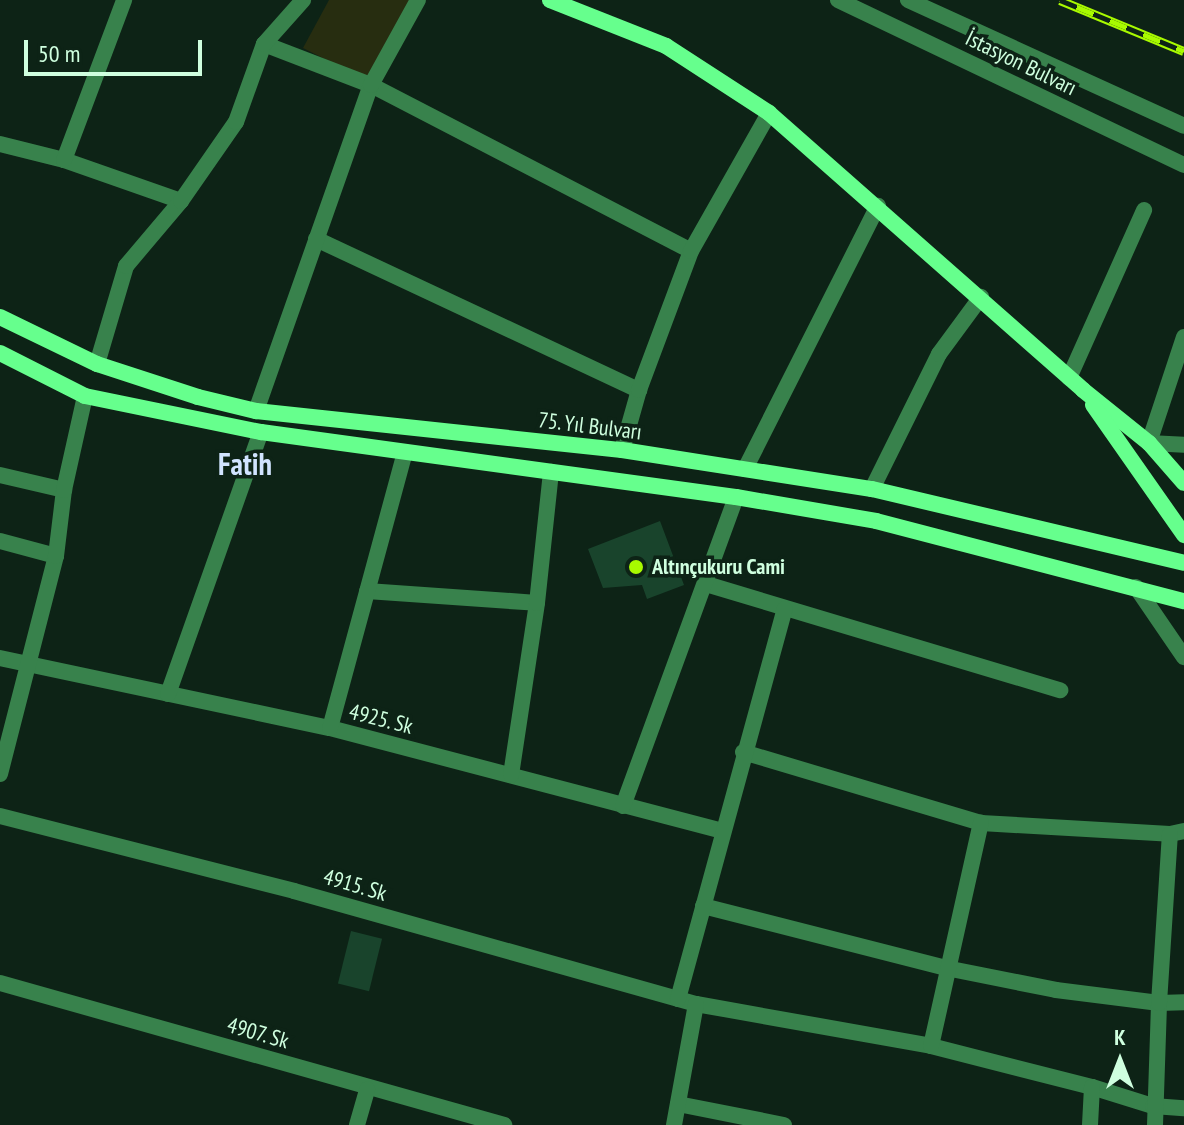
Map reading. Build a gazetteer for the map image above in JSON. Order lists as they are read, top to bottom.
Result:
{
  "streets": {
    "main road": ["75. Yıl Bulvarı"],
    "street": [
      "İstasyon Bulvarı",
      "4925. Sk",
      "4915. Sk",
      "4907. Sk"
    ]
  },
  "districts": ["Fatih"],
  "places": ["Altınçukuru Cami"],
  "scale_bar": "50 m",
  "north": "top"
}
